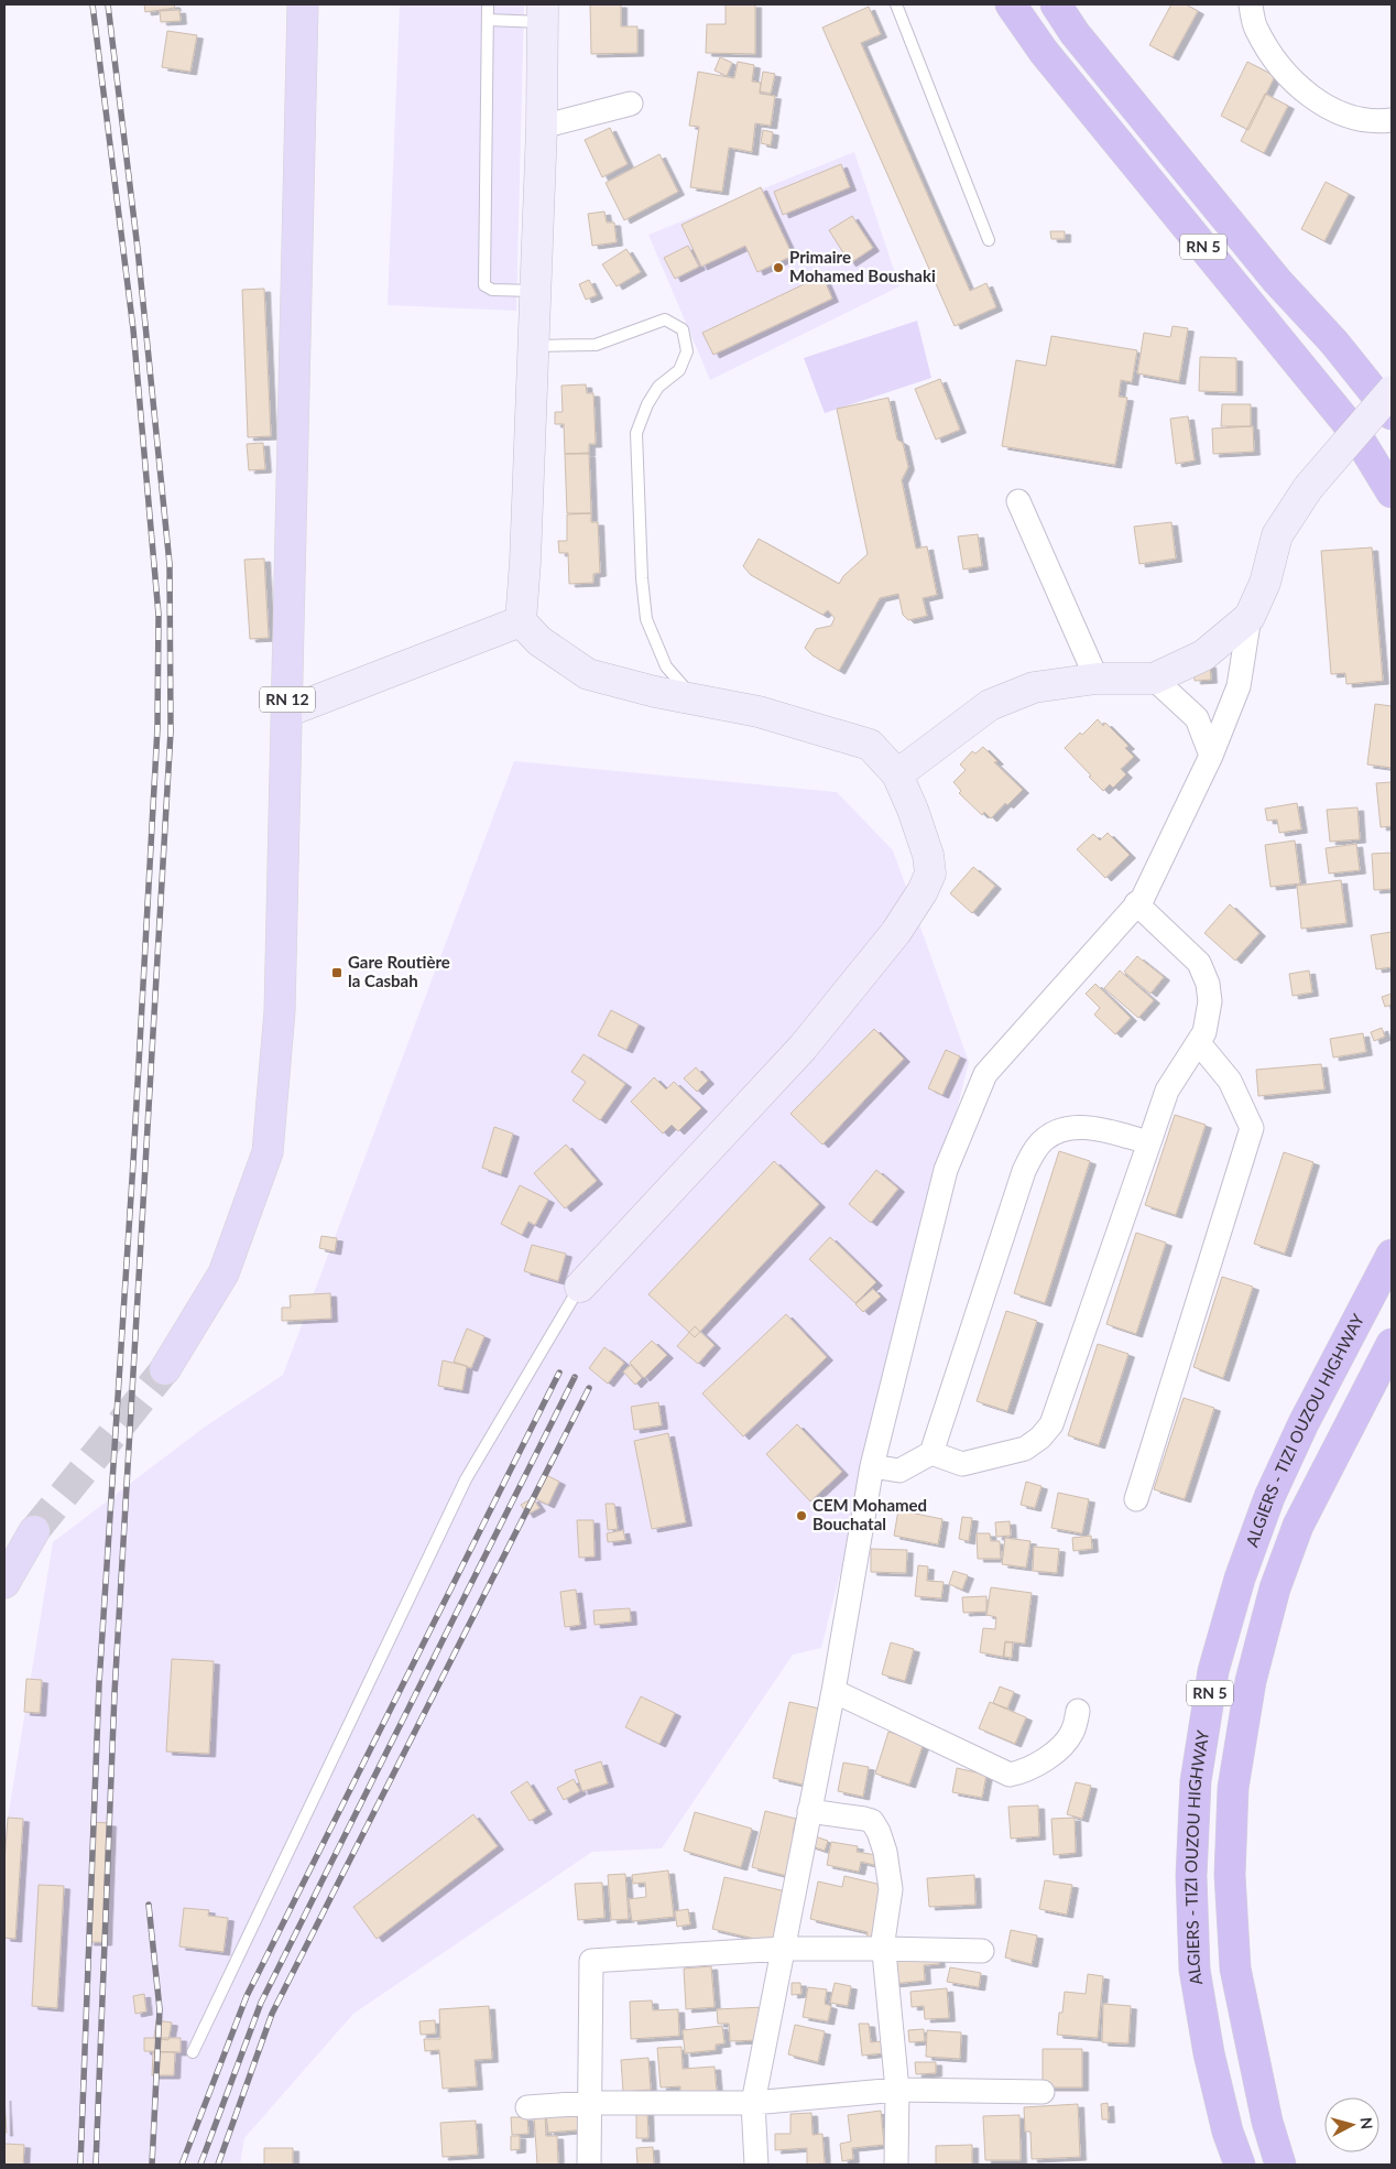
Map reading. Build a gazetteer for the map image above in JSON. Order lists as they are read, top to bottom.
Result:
{
  "streets": {
    "highway": ["RN 5", "ALGIERS - TIZI OUZOU HIGHWAY"],
    "main road": ["RN 12"]
  },
  "places": {
    "other": ["Primaire Mohamed Boushaki", "CEM Mohamed Bouchatal"],
    "transit": ["Gare Routière la Casbah"]
  },
  "north": "right"
}
